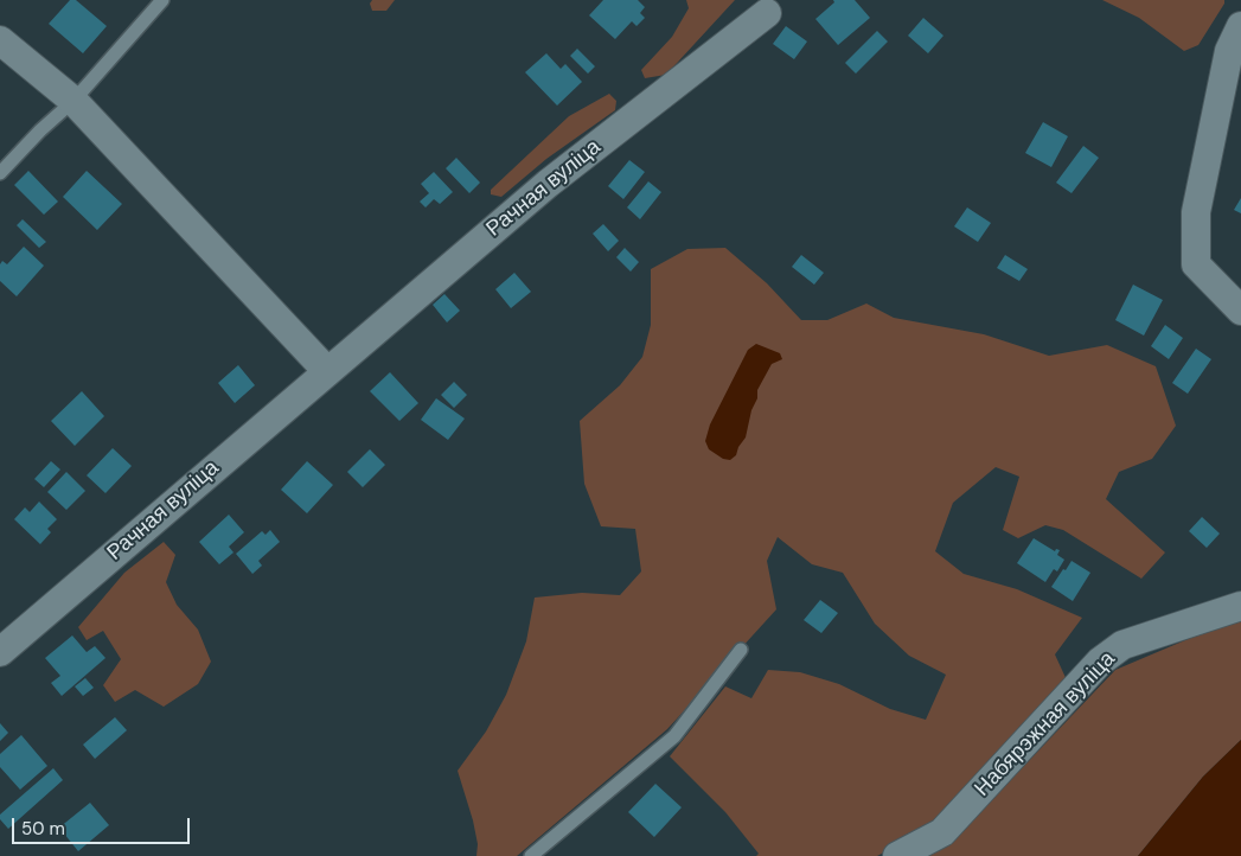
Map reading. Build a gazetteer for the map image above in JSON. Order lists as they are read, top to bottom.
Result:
{
  "streets": {
    "street": ["Рачная вуліца", "Набярэжная вуліца"]
  },
  "scale_bar": "50 m"
}
